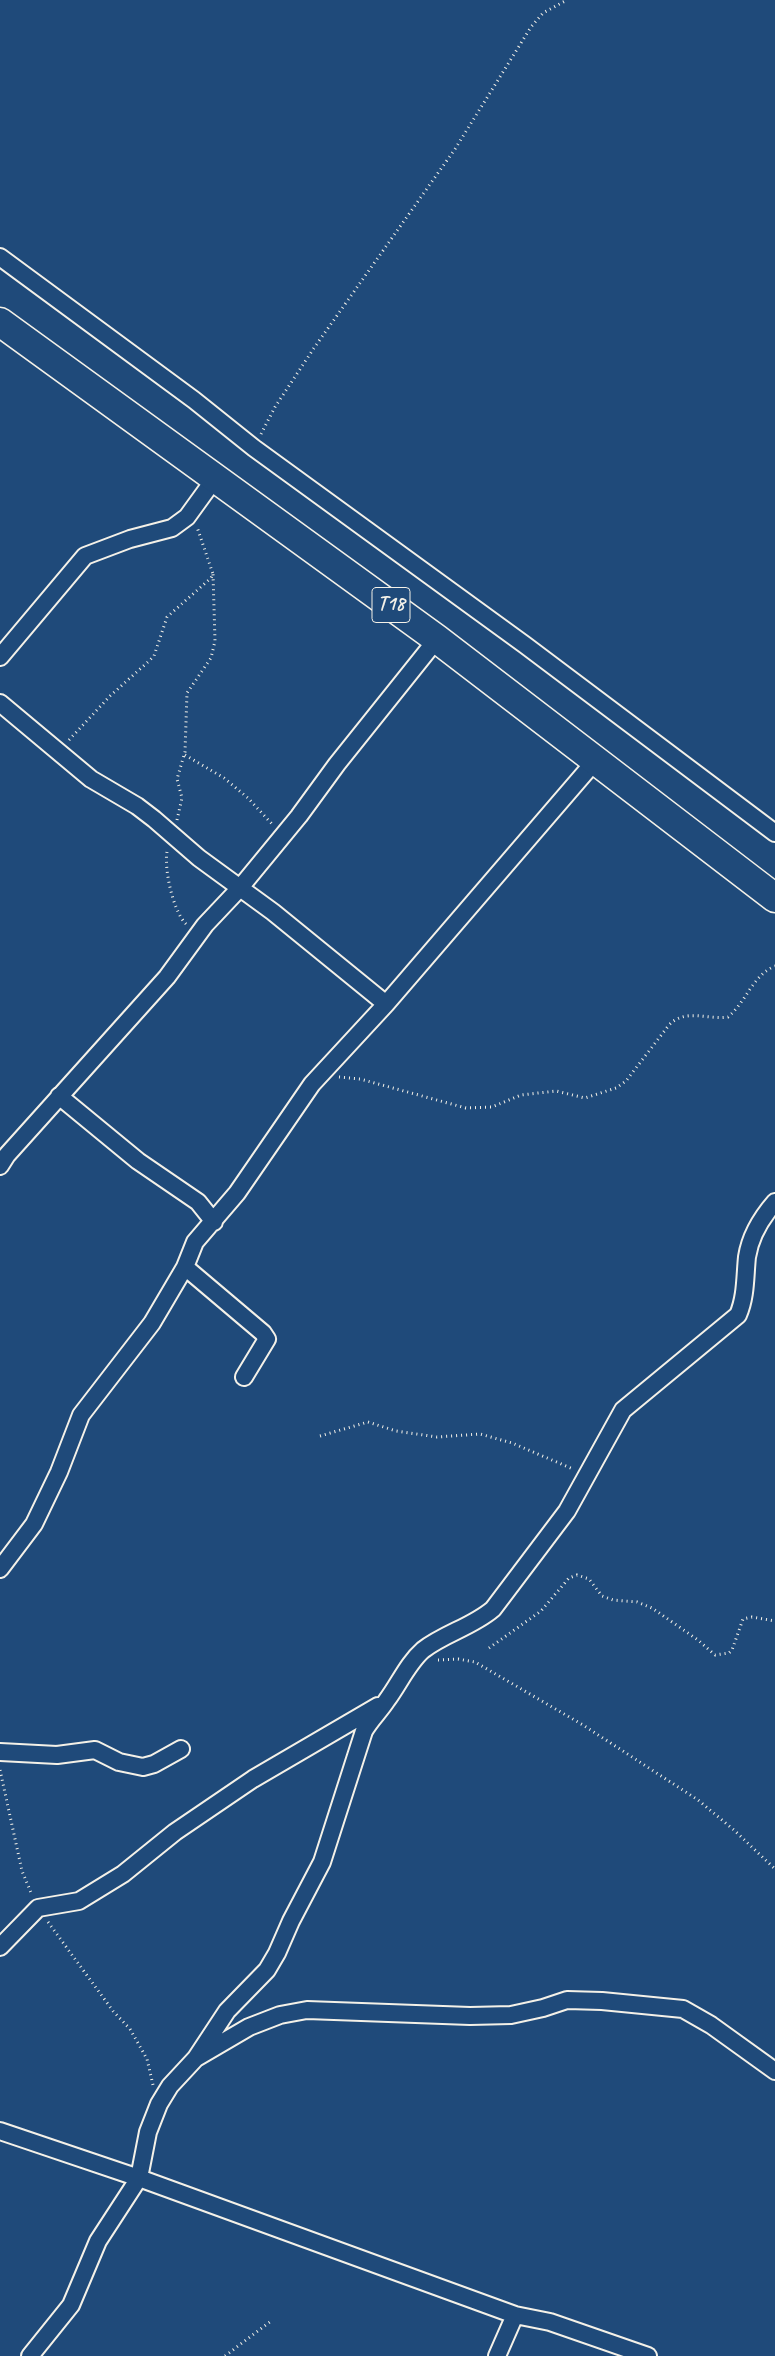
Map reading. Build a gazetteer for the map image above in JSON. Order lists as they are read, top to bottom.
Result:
{
  "streets": {
    "highway": ["T18"]
  }
}
